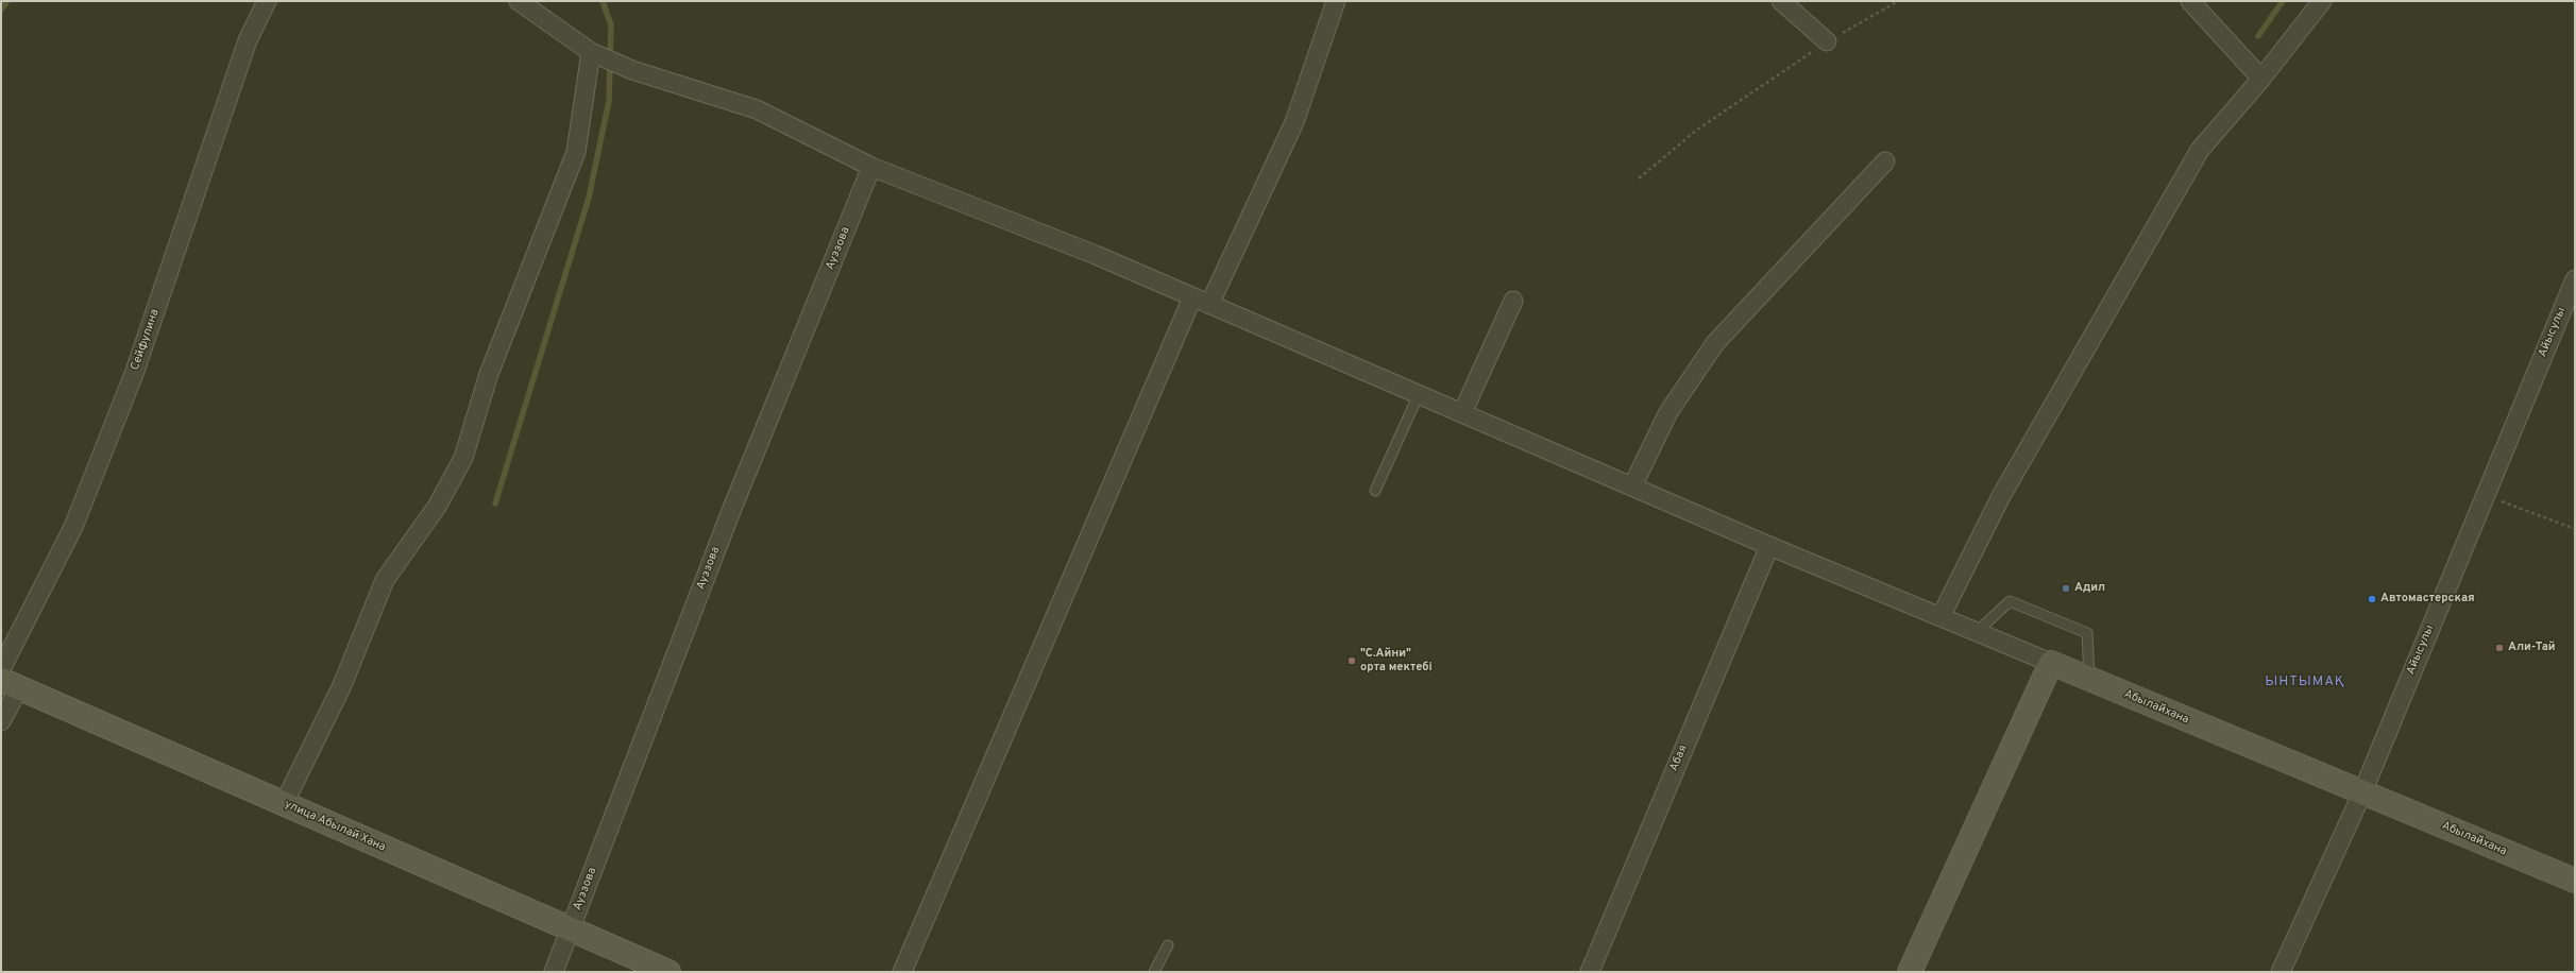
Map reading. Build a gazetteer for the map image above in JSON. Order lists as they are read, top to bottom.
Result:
{
  "streets": {
    "main road": ["Абылайхана", "улица Абылай Хана"],
    "street": [
      "Ауэзова",
      "Айысулы",
      "Сейфулина",
      "Абая"
    ]
  },
  "crossings": [
    ["Ауэзова", "улица Абылай Хана"],
    ["Айысулы", "Абылайхана"]
  ],
  "districts": ["ЫНТЫМАҚ"],
  "places": [
    "Адил",
    "Автомастерская",
    "Али-Тай",
    "\"С.Айни\" орта мектебі"
  ]
}
